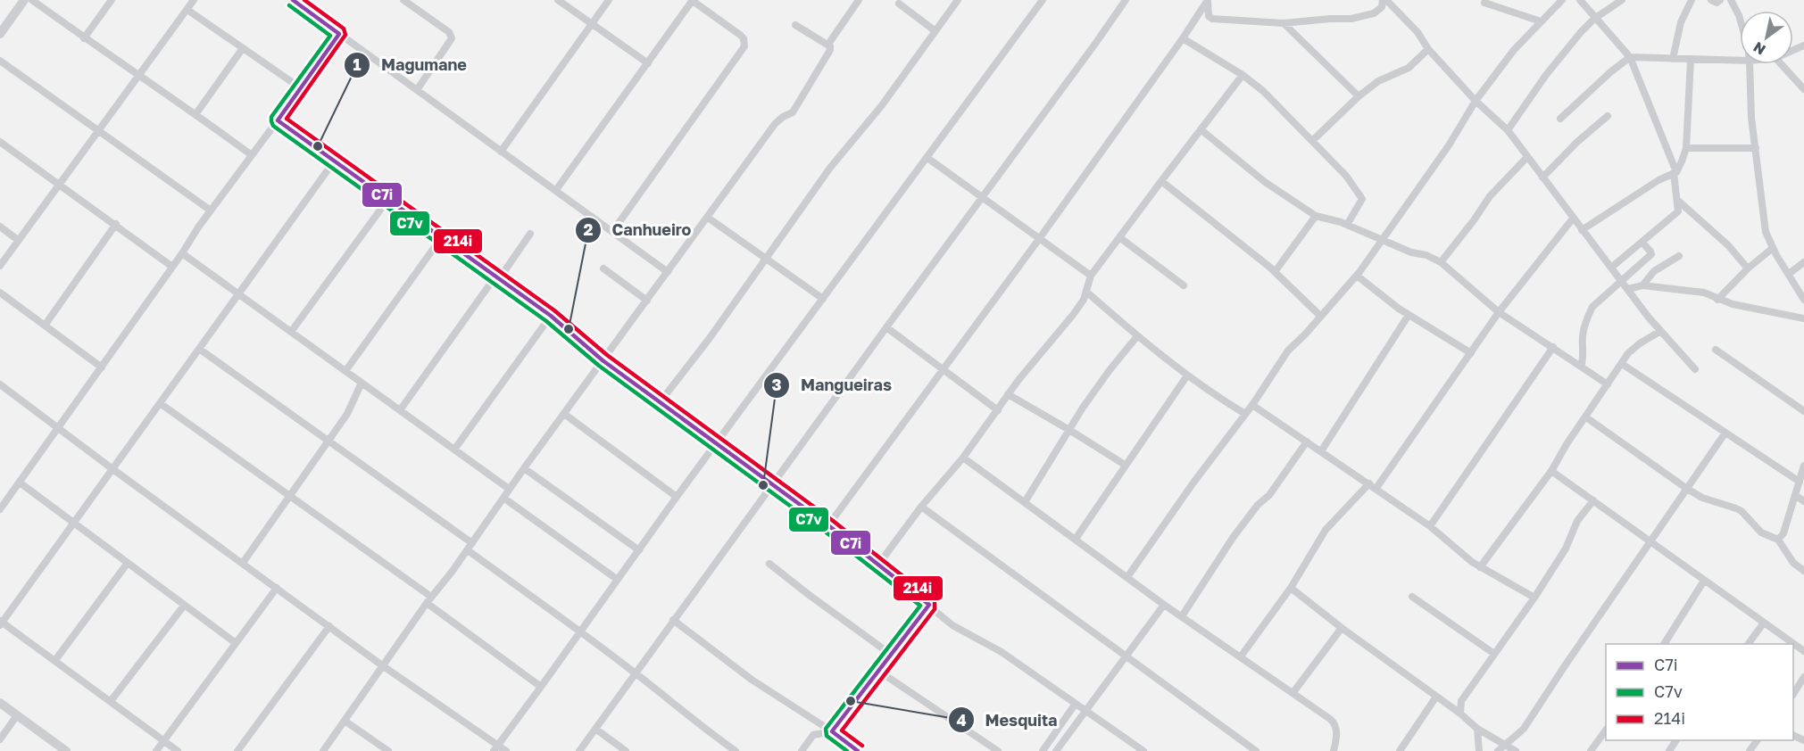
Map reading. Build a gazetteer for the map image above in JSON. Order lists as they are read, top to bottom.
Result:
{
  "places": [
    "Magumane",
    "Canhueiro",
    "Mangueiras",
    "Mesquita"
  ],
  "lines": ["transit line C7i", "transit line 214i", "transit line C7v"],
  "legend": ["C7i", "C7v", "214i"],
  "north": "bottom left"
}
